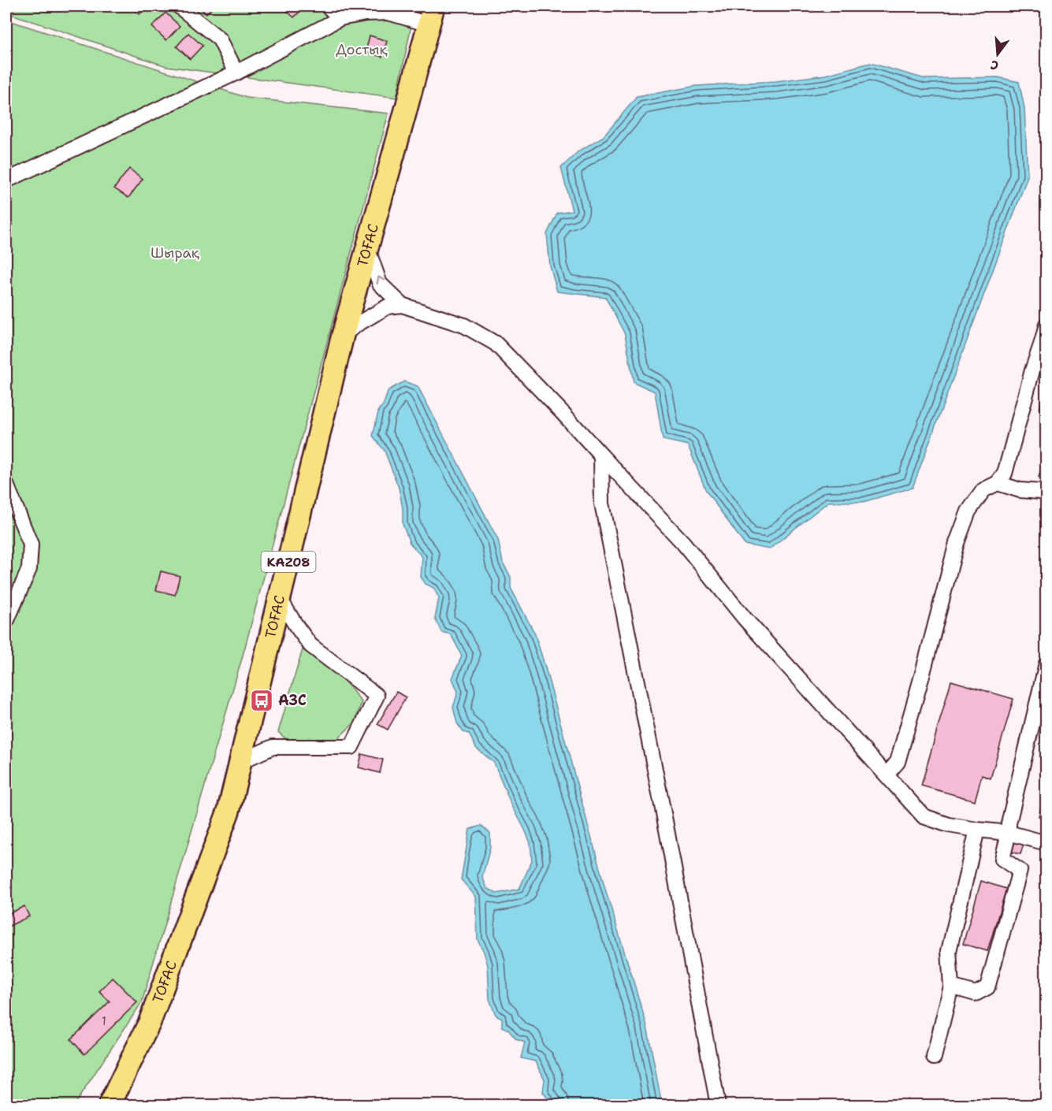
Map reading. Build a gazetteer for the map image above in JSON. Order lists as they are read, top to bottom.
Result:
{
  "streets": {
    "highway": ["ТОҒАС", "KAZ08"]
  },
  "parks": ["Достық", "Шырақ"],
  "places": {
    "bus stop": ["АЗС"]
  },
  "house_numbers": ["1"],
  "north": "bottom"
}
